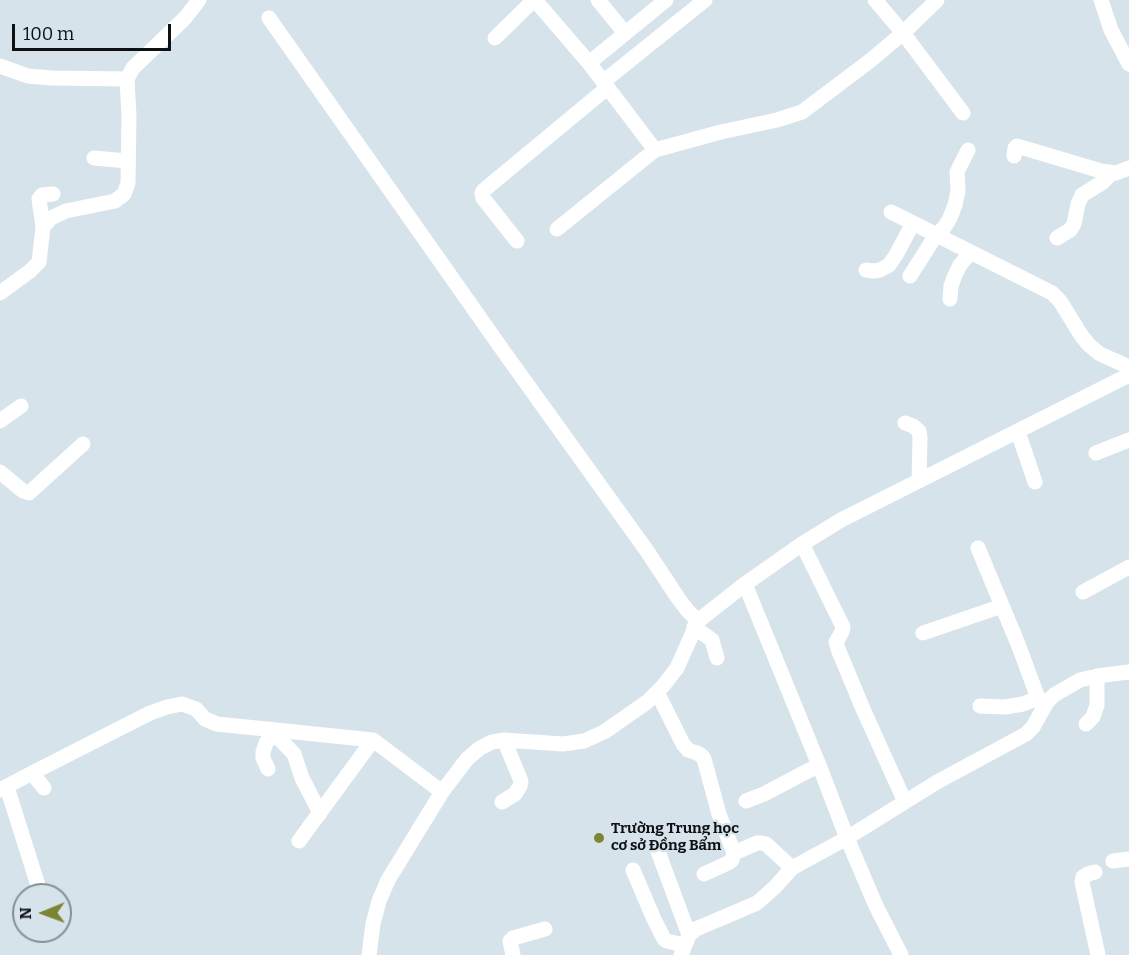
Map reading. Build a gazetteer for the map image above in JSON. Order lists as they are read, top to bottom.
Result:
{
  "places": ["Trường Trung học cơ sở Đồng Bẩm"],
  "scale_bar": "100 m",
  "north": "left"
}
